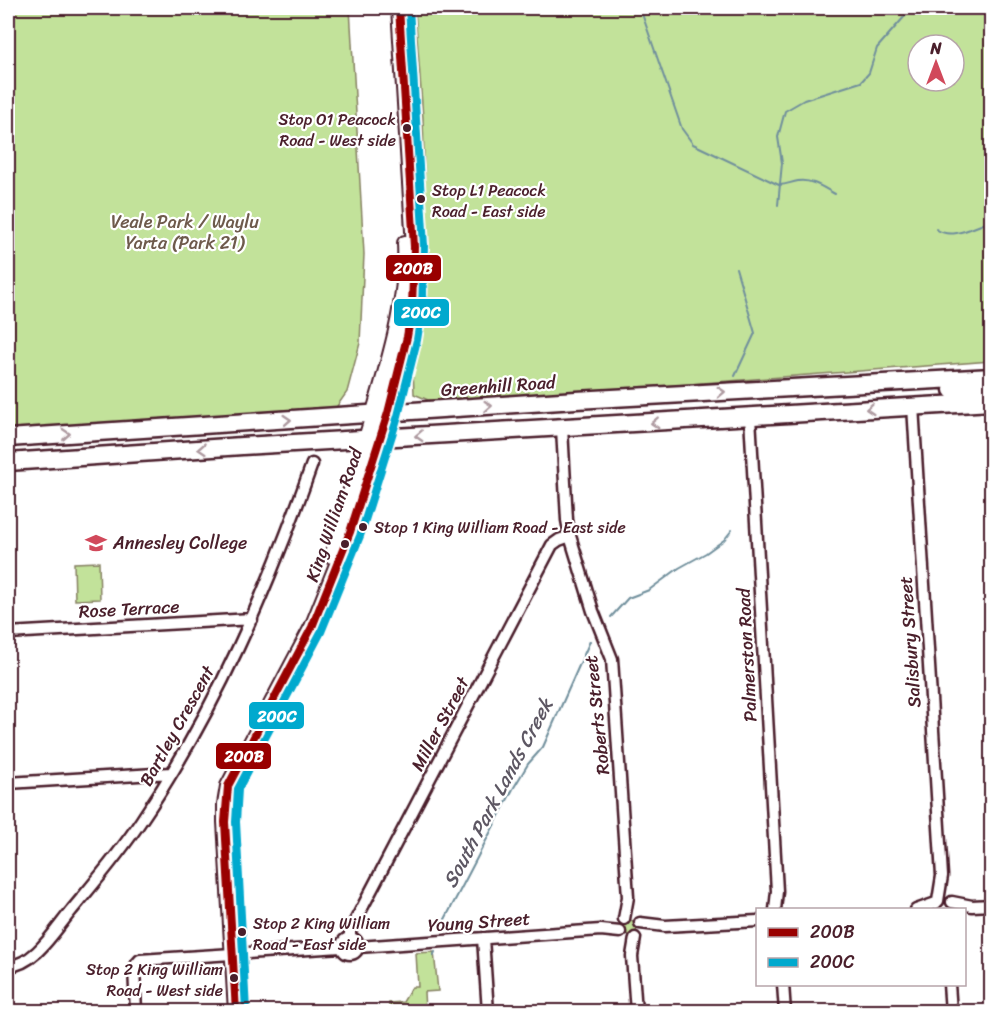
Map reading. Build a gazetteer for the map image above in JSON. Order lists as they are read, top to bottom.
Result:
{
  "streets": {
    "highway": ["Greenhill Road"],
    "main road": ["King William Road"],
    "street": [
      "Rose Terrace",
      "Salisbury Street",
      "Palmerston Road",
      "Roberts Street",
      "Miller Street",
      "Bartley Crescent",
      "Young Street"
    ]
  },
  "crossings": [
    ["Greenhill Road", "King William Road"],
    ["Rose Terrace", "Bartley Crescent"],
    ["Roberts Street", "Miller Street"],
    ["Roberts Street", "Young Street"],
    ["Miller Street", "Young Street"]
  ],
  "water": ["South Park Lands Creek"],
  "parks": ["Veale Park / Waylu Yarta (Park 21)"],
  "places": {
    "other": [
      "Stop O1 Peacock Road - West side",
      "Stop L1 Peacock Road - East side",
      "Stop 1 King William Road - East side",
      "Stop 2 King William Road - East side",
      "Stop 2 King William Road - West side"
    ],
    "school or university": ["Annesley College"]
  },
  "lines": ["transit line 200B", "transit line 200C"],
  "legend": ["200B", "200C"],
  "north": "top"
}
